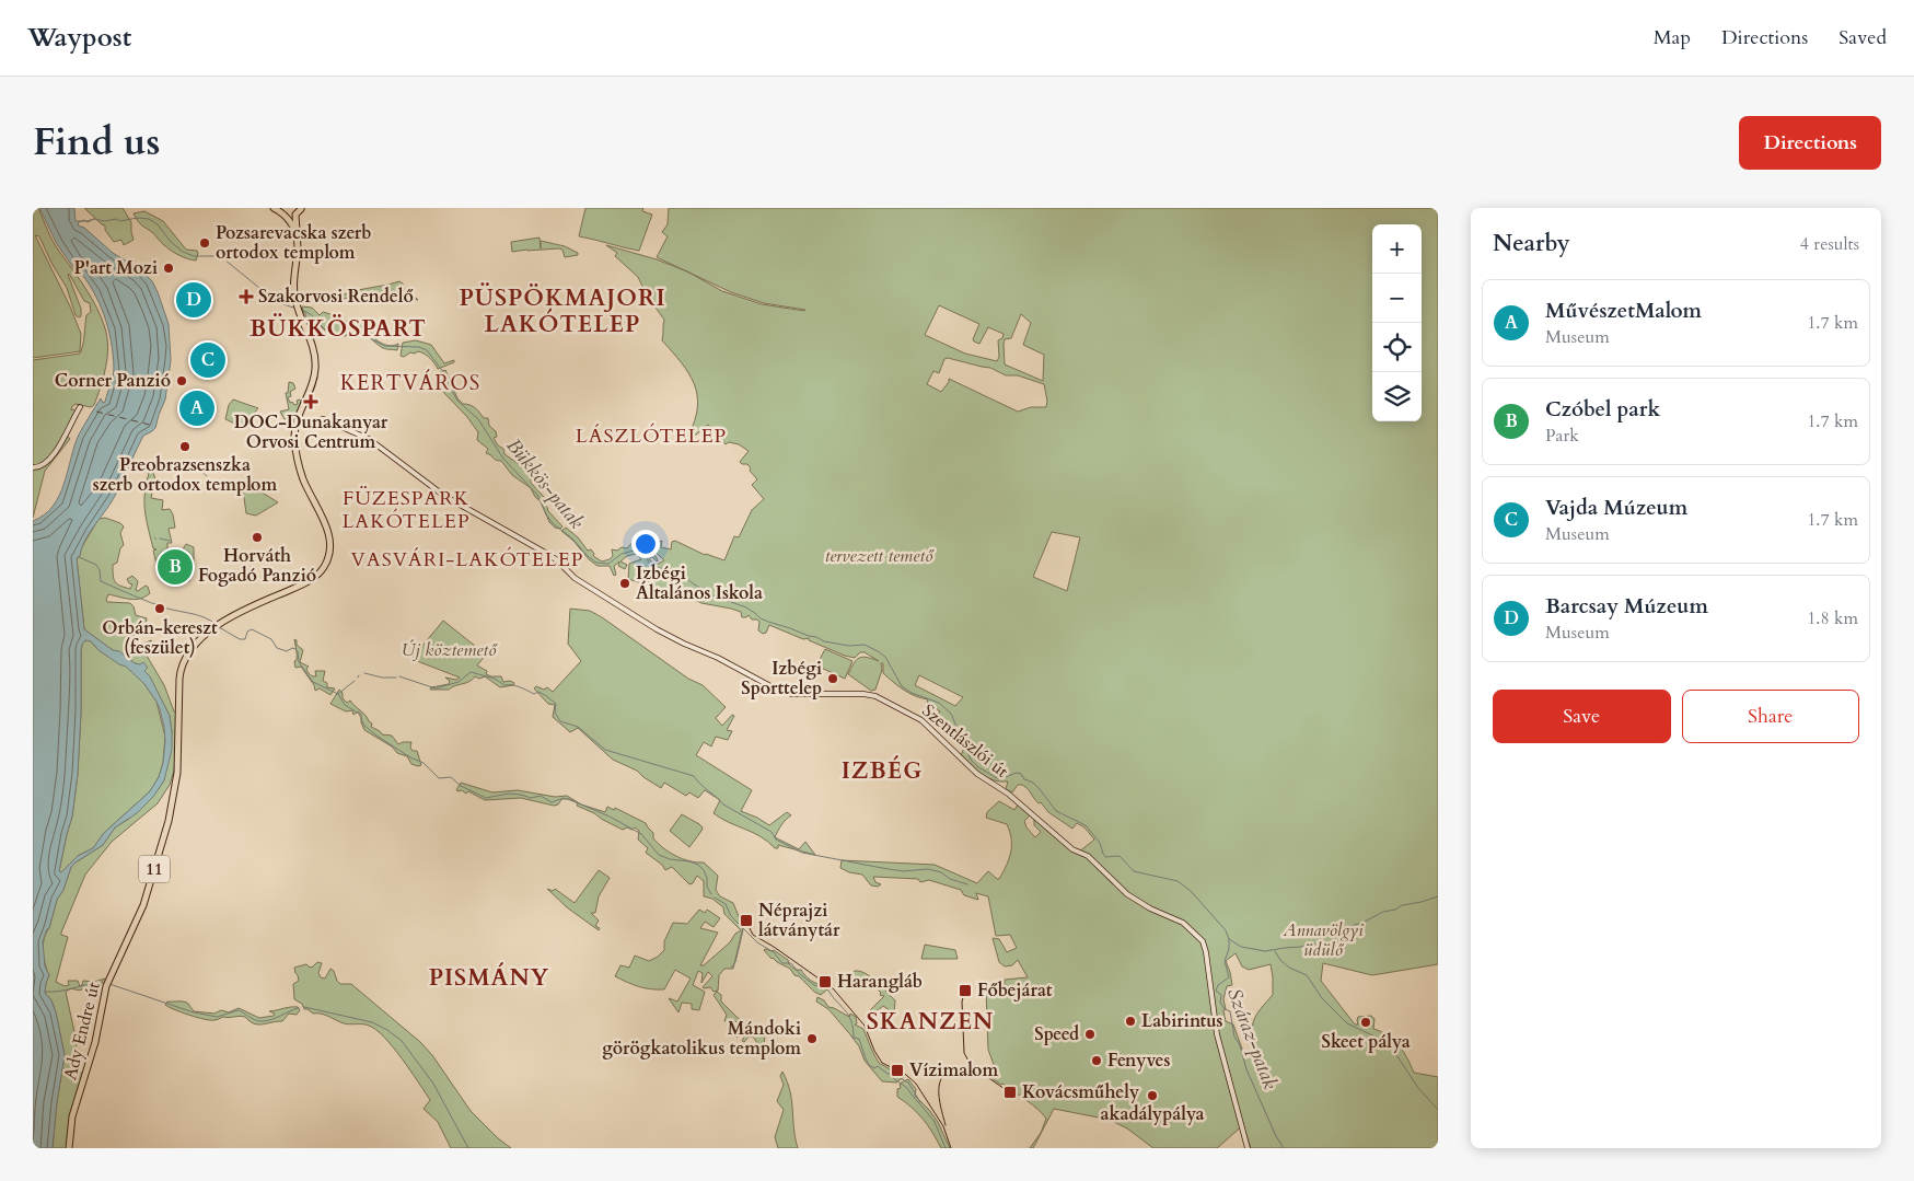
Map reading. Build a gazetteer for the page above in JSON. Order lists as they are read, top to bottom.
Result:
{
  "streets": {
    "main road": ["Szentlászlói út", "11", "Ady Endre út"]
  },
  "crossings": [
    ["Szentlászlói út", "11"],
    ["Szentlászlói út", "Ady Endre út"],
    ["11", "Ady Endre út"]
  ],
  "districts": [
    "PÜSPÖKMAJORI LAKÓTELEP",
    "BÜKKÖSPART",
    "KERTVÁROS",
    "LÁSZLÓTELEP",
    "FÜZESPARK LAKÓTELEP",
    "VASVÁRI-LAKÓTELEP",
    "IZBÉG",
    "PISMÁNY",
    "SKANZEN"
  ],
  "water": ["Bükkös-patak", "Száraz-patak"],
  "parks": ["tervezett temető", "Új köztemető", "Annavölgyi üdülő"],
  "places": {
    "other": [
      "Pozsarevacska szerb ortodox templom",
      "P'art Mozi",
      "Corner Panzió",
      "Preobrazsenszka szerb ortodox templom",
      "Horváth Fogadó Panzió",
      "Izbégi Általános Iskola",
      "Orbán-kereszt (feszület)",
      "Izbégi Sporttelep",
      "Labirintus",
      "Skeet pálya",
      "Speed",
      "Mándoki görögkatolikus templom",
      "Fenyves",
      "akadálypálya"
    ],
    "health": ["Szakorvosi Rendelő", "DOC-Dunakanyar Orvosi Centrum"],
    "transit": [
      "Néprajzi látványtár",
      "Harangláb",
      "Főbejárat",
      "Vízimalom",
      "Kovácsműhely"
    ]
  },
  "page": {
    "header": "Waypost",
    "nav": ["Map", "Directions", "Saved"],
    "title": "Find us",
    "buttons": [
      "Directions",
      ["Save", "Share"]
    ],
    "heading": ["Nearby", "4 results"],
    "map_buttons": ["+", "−"],
    "list": [
      {
        "mark": "A",
        "name": "MűvészetMalom",
        "note": "Museum",
        "value": "1.7 km"
      },
      {
        "mark": "B",
        "name": "Czóbel park",
        "note": "Park",
        "value": "1.7 km"
      },
      {
        "mark": "C",
        "name": "Vajda Múzeum",
        "note": "Museum",
        "value": "1.7 km"
      },
      {
        "mark": "D",
        "name": "Barcsay Múzeum",
        "note": "Museum",
        "value": "1.8 km"
      }
    ],
    "pins": [
      "D",
      "C",
      "A",
      "B"
    ]
  }
}
